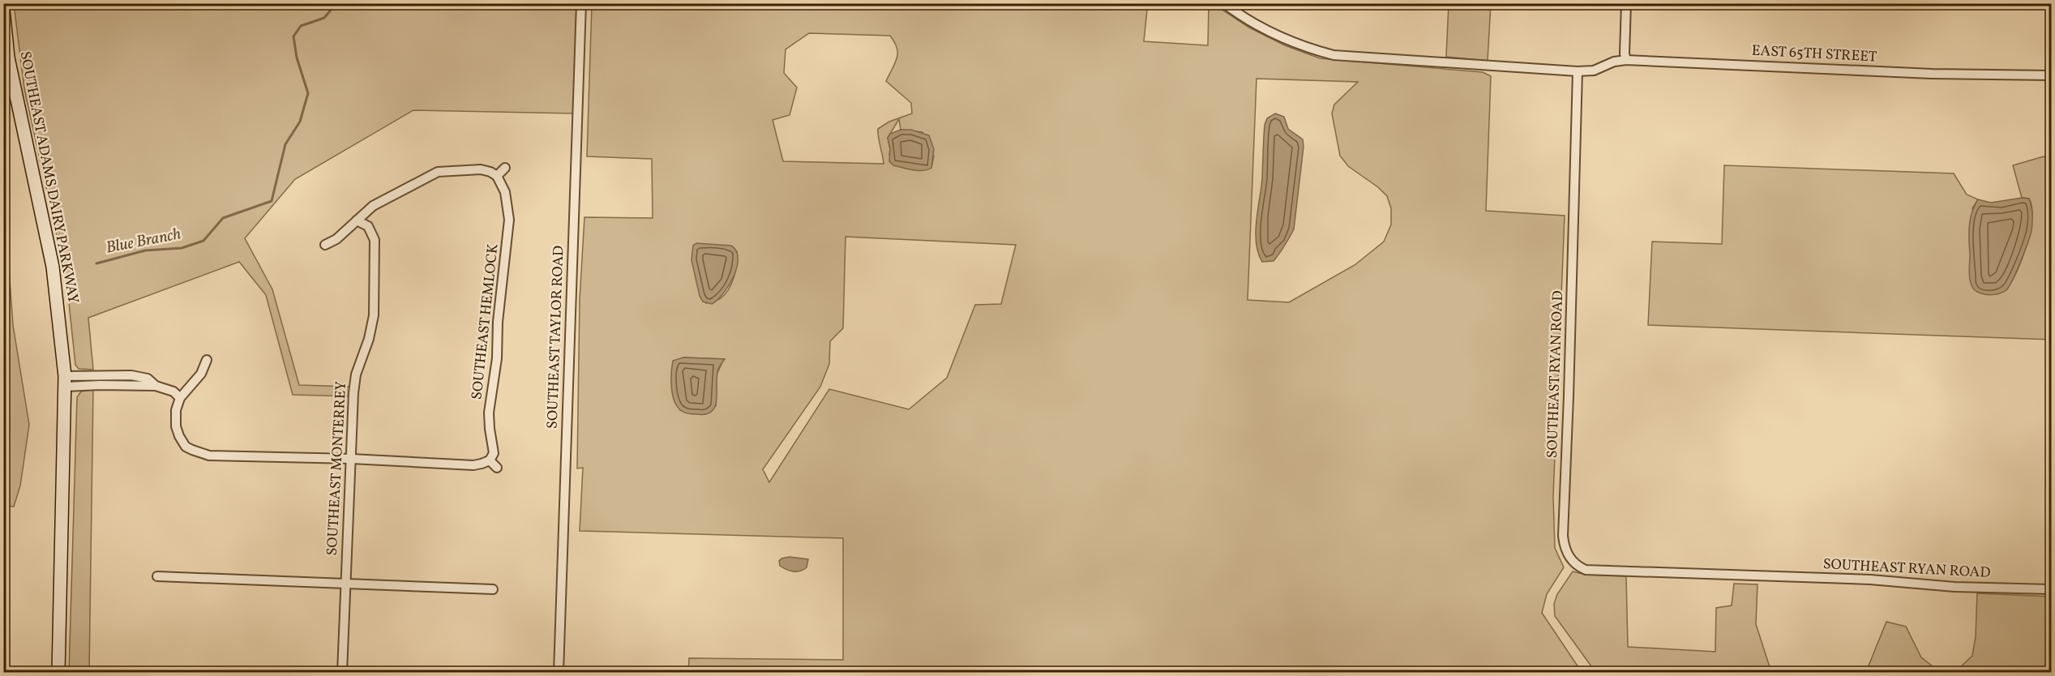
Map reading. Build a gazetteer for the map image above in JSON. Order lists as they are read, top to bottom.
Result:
{
  "streets": {
    "main road": ["SOUTHEAST ADAMS DAIRY PARKWAY"],
    "street": [
      "EAST 65TH STREET",
      "SOUTHEAST HEMLOCK",
      "SOUTHEAST TAYLOR ROAD",
      "SOUTHEAST RYAN ROAD",
      "SOUTHEAST MONTERREY"
    ]
  },
  "crossings": [
    ["EAST 65TH STREET", "SOUTHEAST RYAN ROAD"]
  ],
  "water": ["Blue Branch"]
}
